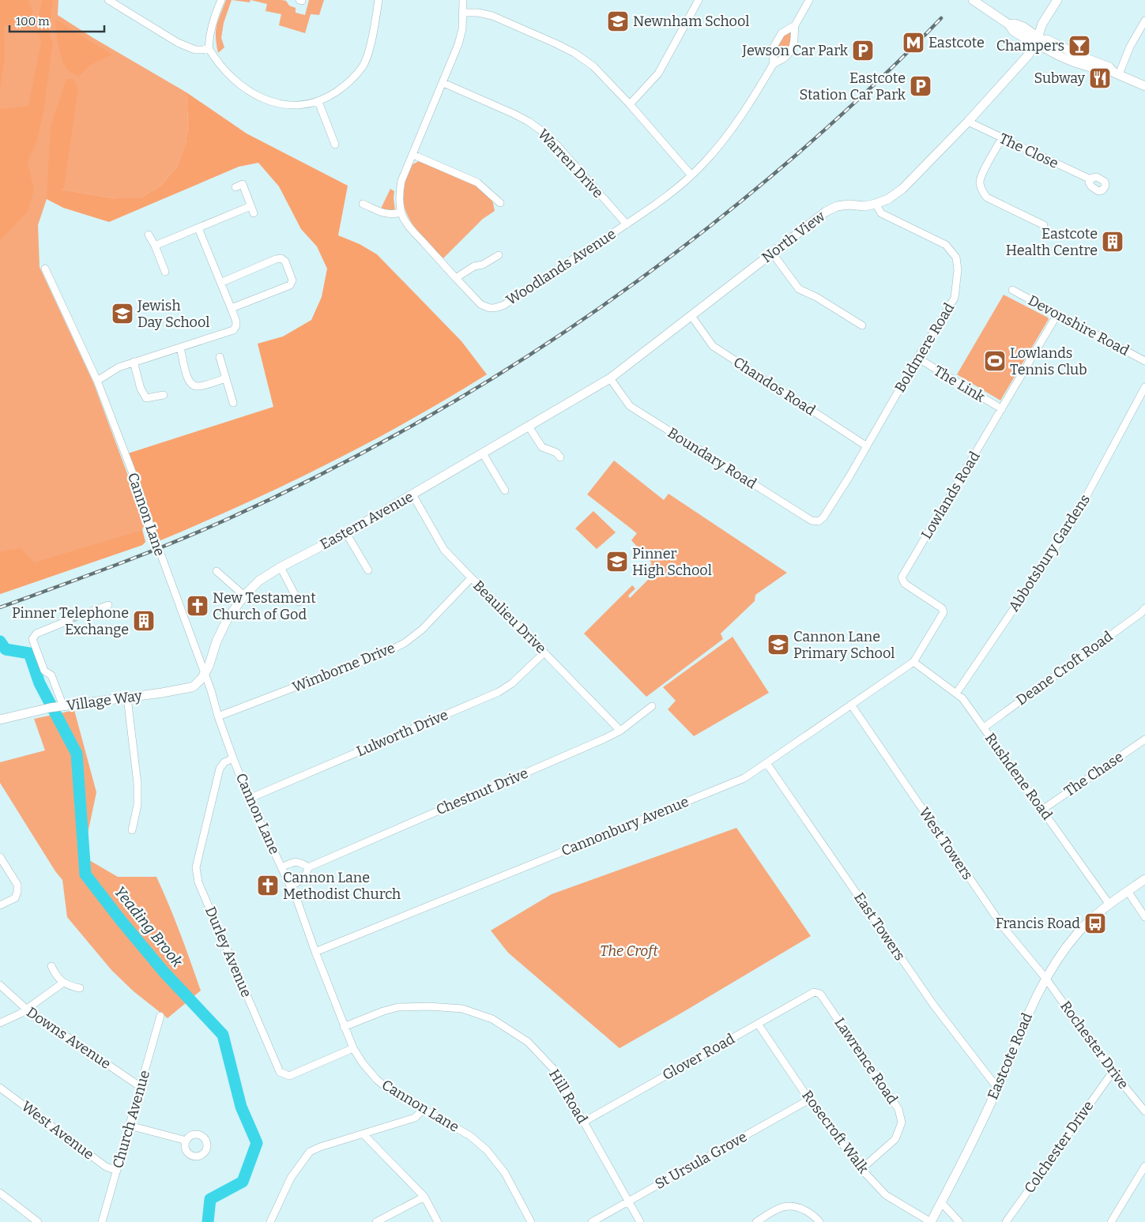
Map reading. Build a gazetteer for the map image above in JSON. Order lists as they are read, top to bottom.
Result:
{
  "streets": {
    "street": [
      "The Close",
      "Warren Drive",
      "North View",
      "Woodlands Avenue",
      "Devonshire Road",
      "Boldmere Road",
      "The Link",
      "Chandos Road",
      "Boundary Road",
      "Lowlands Road",
      "Cannon Lane",
      "Eastern Avenue",
      "Abbotsbury Gardens",
      "Beaulieu Drive",
      "Wimborne Drive",
      "Deane Croft Road",
      "Village Way",
      "Lulworth Drive",
      "The Chase",
      "Rushdene Road",
      "Chestnut Drive",
      "Cannonbury Avenue",
      "West Towers",
      "East Towers",
      "Durley Avenue",
      "Downs Avenue",
      "Rochester Drive",
      "Eastcote Road",
      "Glover Road",
      "Lawrence Road",
      "Hill Road",
      "Church Avenue",
      "West Avenue",
      "Rosecroft Walk",
      "Colchester Drive",
      "St Ursula Grove"
    ]
  },
  "crossings": [
    ["The Close", "North View"],
    ["Warren Drive", "Woodlands Avenue"],
    ["North View", "Boldmere Road"],
    ["North View", "Chandos Road"],
    ["North View", "Boundary Road"],
    ["North View", "Eastern Avenue"],
    ["Devonshire Road", "Lowlands Road"],
    ["Boldmere Road", "The Link"],
    ["Boldmere Road", "Chandos Road"],
    ["Boldmere Road", "Boundary Road"],
    ["The Link", "Lowlands Road"],
    ["Lowlands Road", "Rushdene Road"],
    ["Lowlands Road", "Cannonbury Avenue"],
    ["Cannon Lane", "Eastern Avenue"],
    ["Cannon Lane", "Wimborne Drive"],
    ["Cannon Lane", "Village Way"],
    ["Cannon Lane", "Lulworth Drive"],
    ["Cannon Lane", "Cannonbury Avenue"],
    ["Cannon Lane", "Durley Avenue"],
    ["Cannon Lane", "Hill Road"],
    ["Eastern Avenue", "Beaulieu Drive"],
    ["Eastern Avenue", "Village Way"],
    ["Abbotsbury Gardens", "Rushdene Road"],
    ["Beaulieu Drive", "Wimborne Drive"],
    ["Beaulieu Drive", "Lulworth Drive"],
    ["Beaulieu Drive", "Chestnut Drive"],
    ["Deane Croft Road", "Rushdene Road"],
    ["The Chase", "Rushdene Road"],
    ["Rushdene Road", "Cannonbury Avenue"],
    ["Rushdene Road", "Eastcote Road"],
    ["Cannonbury Avenue", "West Towers"],
    ["Cannonbury Avenue", "East Towers"],
    ["West Towers", "Rochester Drive"],
    ["West Towers", "Eastcote Road"],
    ["East Towers", "Eastcote Road"],
    ["Downs Avenue", "Church Avenue"],
    ["Rochester Drive", "Eastcote Road"],
    ["Rochester Drive", "Colchester Drive"],
    ["Eastcote Road", "Rosecroft Walk"],
    ["Glover Road", "Lawrence Road"],
    ["Glover Road", "Hill Road"],
    ["Glover Road", "Rosecroft Walk"],
    ["Lawrence Road", "Rosecroft Walk"],
    ["Hill Road", "St Ursula Grove"],
    ["Church Avenue", "West Avenue"],
    ["Rosecroft Walk", "St Ursula Grove"]
  ],
  "water": ["Yeading Brook"],
  "parks": ["The Croft"],
  "places": {
    "school or university": [
      "Newnham School",
      "Jewish Day School",
      "Pinner High School",
      "Cannon Lane Primary School"
    ],
    "metro station": ["Eastcote"],
    "bar": ["Champers"],
    "parking": ["Jewson Car Park", "Eastcote Station Car Park"],
    "restaurant": ["Subway"],
    "building": ["Eastcote Health Centre", "Pinner Telephone Exchange"],
    "sports": ["Lowlands Tennis Club"],
    "church": ["New Testament Church of God", "Cannon Lane Methodist Church"],
    "bus stop": ["Francis Road"]
  },
  "scale_bar": "100 m"
}
